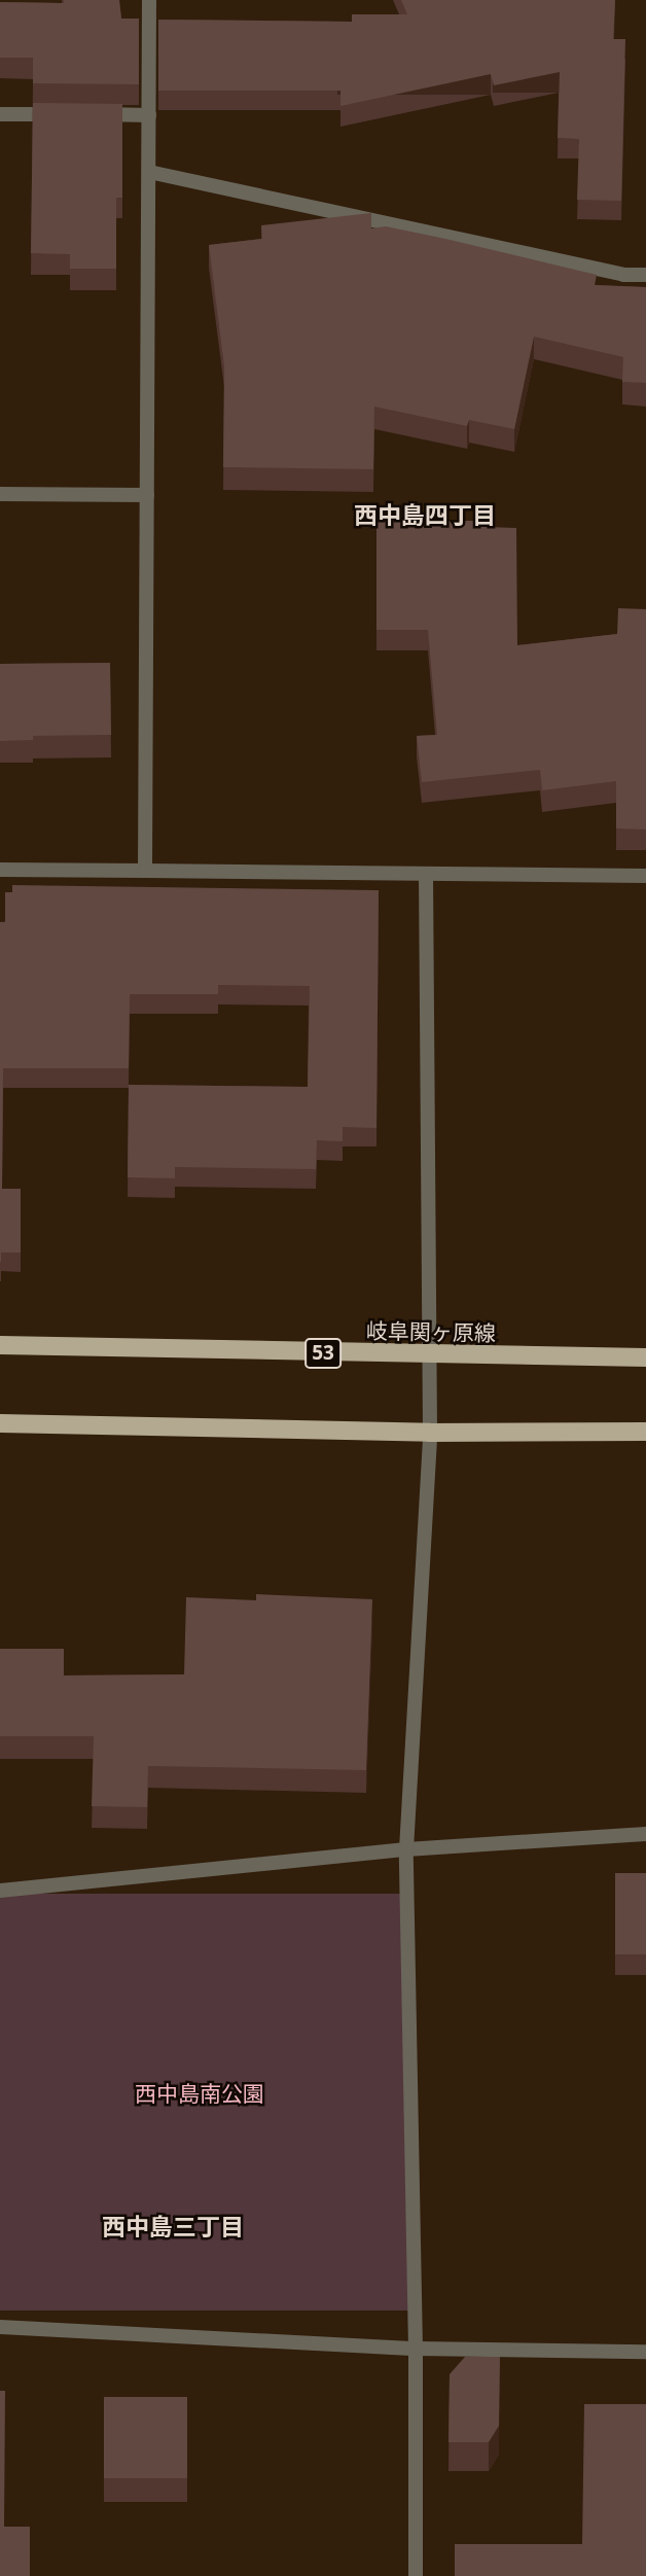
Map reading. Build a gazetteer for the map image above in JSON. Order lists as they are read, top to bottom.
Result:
{
  "streets": {
    "main road": ["岐阜関ヶ原線", "53"]
  },
  "districts": ["西中島四丁目", "西中島三丁目"],
  "parks": ["西中島南公園"]
}
